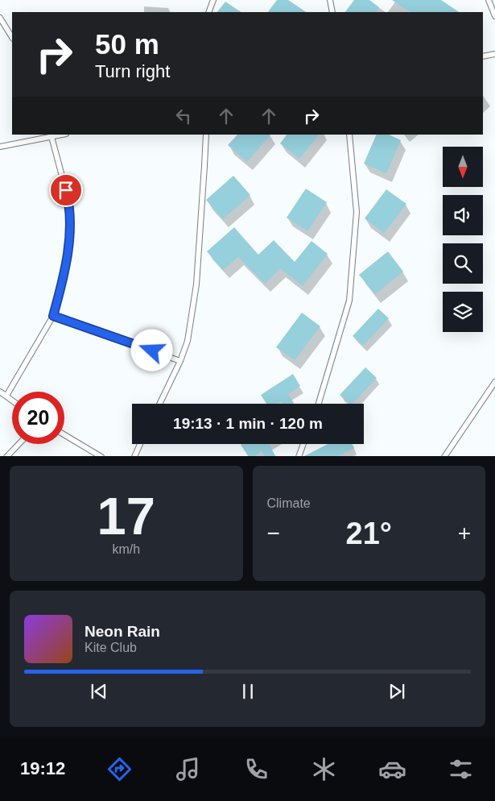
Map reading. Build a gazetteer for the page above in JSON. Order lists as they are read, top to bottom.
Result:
{
  "north": "bottom",
  "page": {
    "turn": ["50 m", "Turn right"],
    "limit": "20",
    "trip": "19:13 · 1 min · 120 m",
    "tile": [
      ["17", "km/h"],
      "Climate"
    ],
    "heat": ["−", "21°", "+"],
    "song": ["Neon Rain", "Kite Club"],
    "tabs": "19:12"
  }
}
